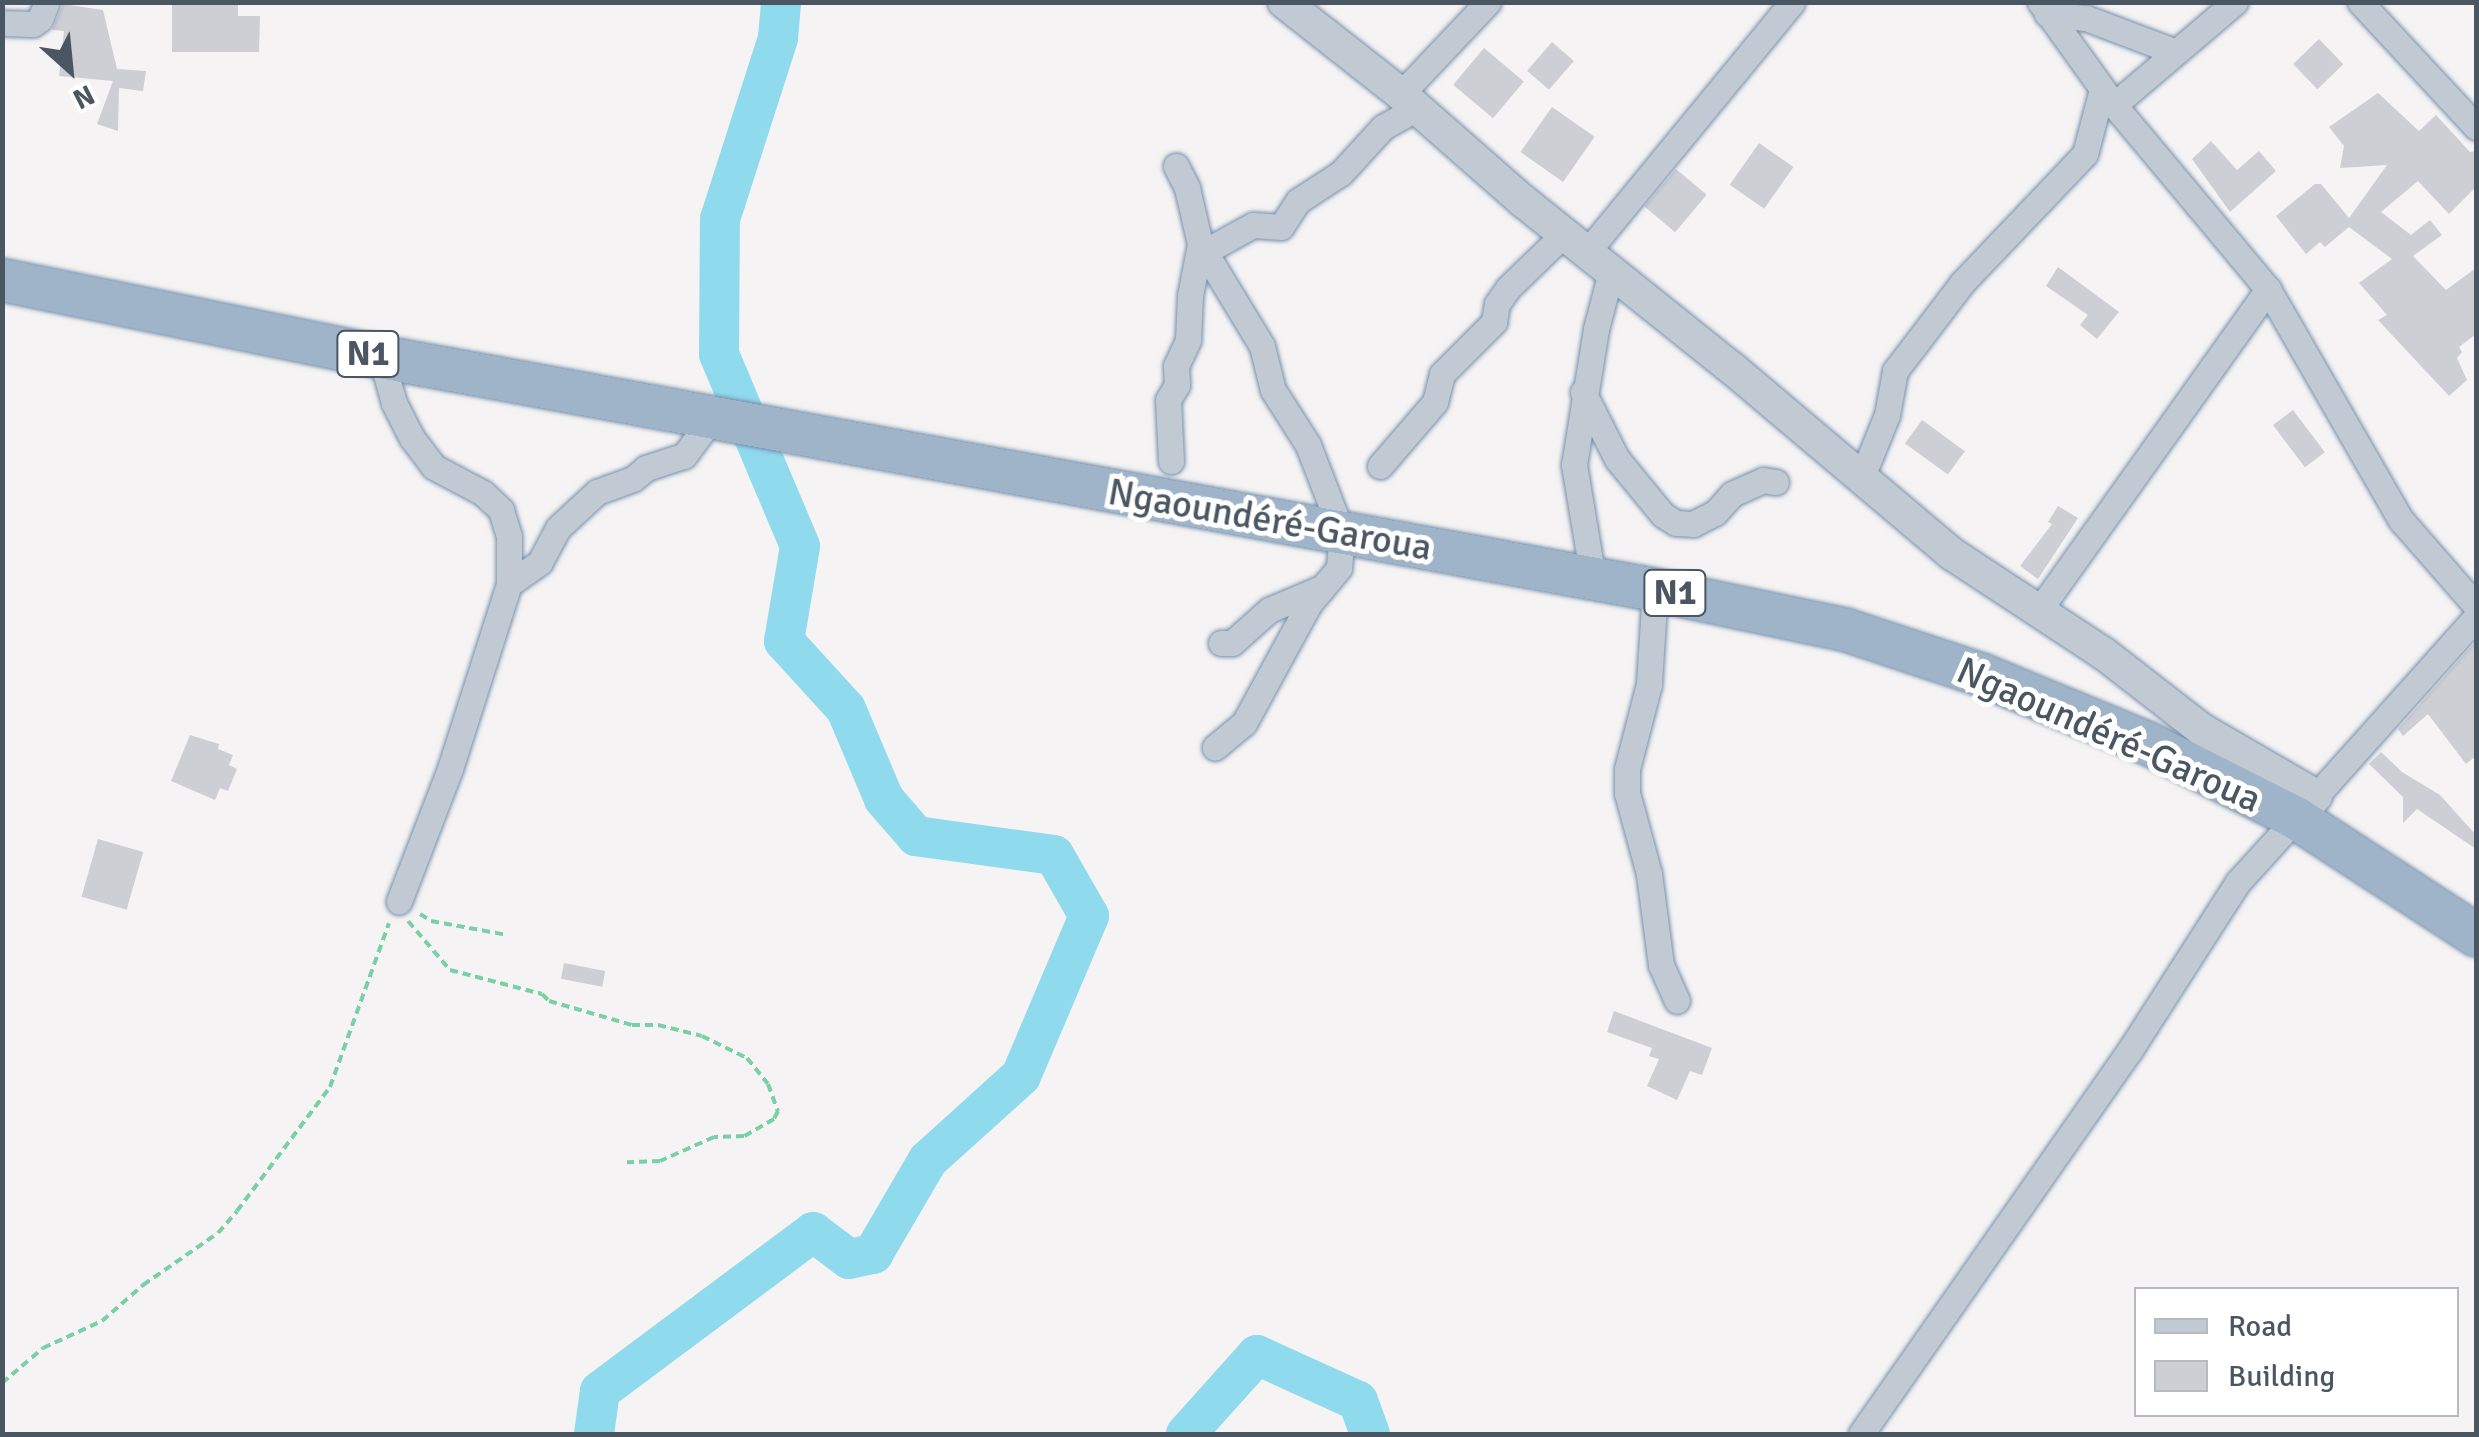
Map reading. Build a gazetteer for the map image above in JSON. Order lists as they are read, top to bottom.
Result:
{
  "streets": {
    "highway": ["N1", "Ngaoundéré-Garoua"]
  },
  "legend": ["Road", "Building"],
  "north": "bottom right"
}
